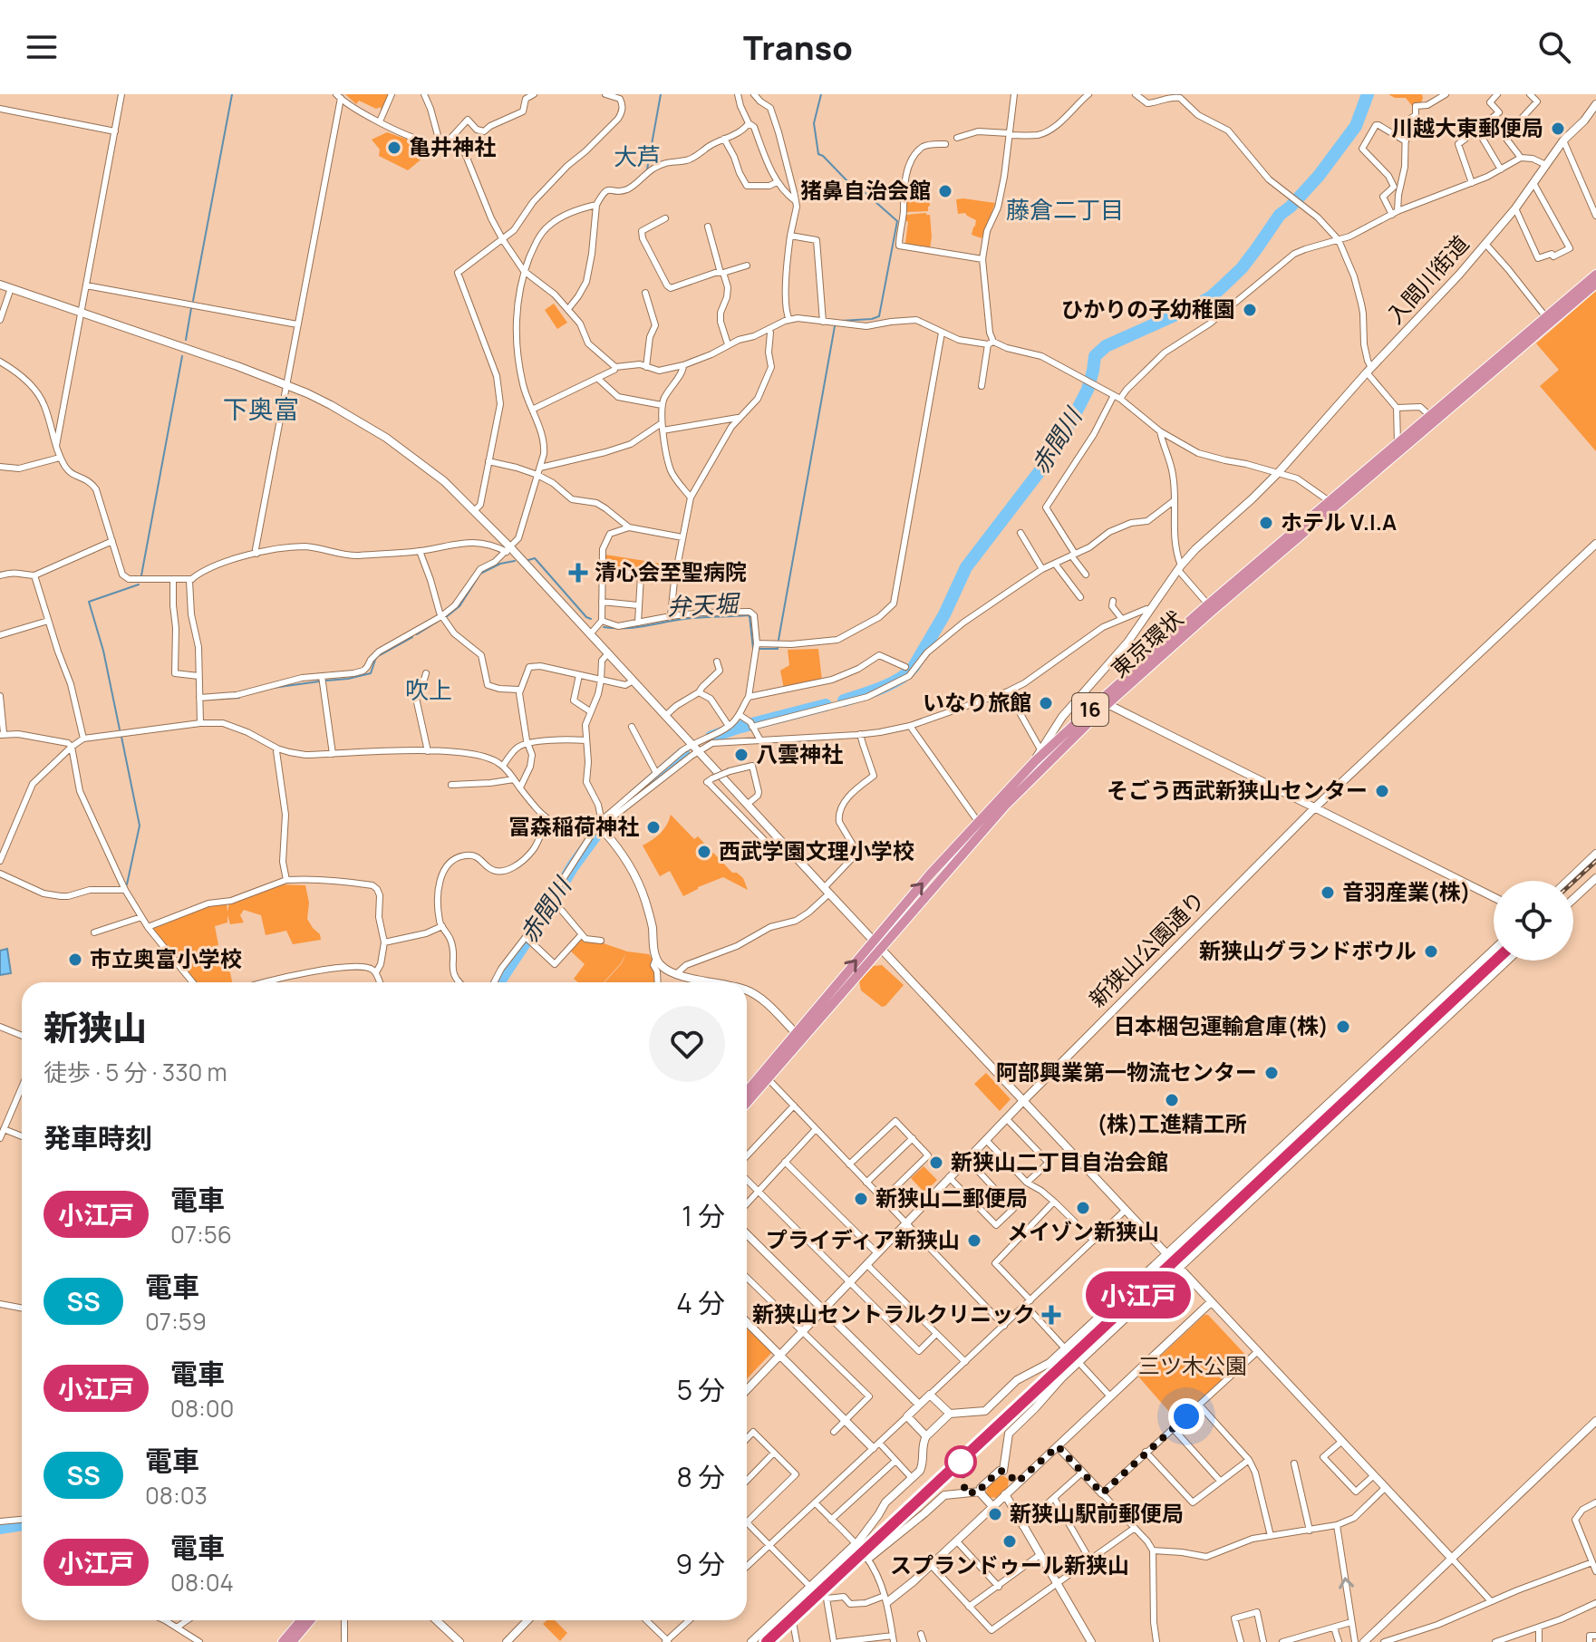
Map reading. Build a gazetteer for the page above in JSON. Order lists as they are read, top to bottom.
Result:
{
  "streets": {
    "highway": ["東京環状", "16"],
    "street": ["入間川街道", "新狭山公園通り"]
  },
  "crossings": [
    ["入間川街道", "東京環状"]
  ],
  "districts": [
    "大芦",
    "藤倉二丁目",
    "下奥富",
    "吹上"
  ],
  "water": ["赤間川", "弁天堀"],
  "parks": ["三ツ木公園"],
  "places": {
    "other": [
      "川越大東郵便局",
      "亀井神社",
      "猪鼻自治会館",
      "ひかりの子幼稚園",
      "ホテル V.I.A",
      "いなり旅館",
      "八雲神社",
      "そごう西武新狭山センター",
      "冨森稲荷神社",
      "西武学園文理小学校",
      "音羽産業(株)",
      "新狭山グランドボウル",
      "市立奥富小学校",
      "日本梱包運輸倉庫(株)",
      "阿部興業第一物流センター",
      "(株)工進精工所",
      "新狭山二丁目自治会館",
      "新狭山二郵便局",
      "メイゾン新狭山",
      "プライディア新狭山",
      "新狭山駅前郵便局",
      "スプランドゥール新狭山"
    ],
    "health": ["清心会至聖病院", "新狭山セントラルクリニック"]
  },
  "page": {
    "header": "Transo",
    "on_map": "小江戸",
    "heading": [
      ["新狭山", "徒歩 · 5 分 · 330 m"],
      "発車時刻"
    ],
    "list": [
      {
        "mark": "小江戸",
        "name": "電車",
        "note": "07:56",
        "value": "1 分"
      },
      {
        "mark": "SS",
        "name": "電車",
        "note": "07:59",
        "value": "4 分"
      },
      {
        "mark": "小江戸",
        "name": "電車",
        "note": "08:00",
        "value": "5 分"
      },
      {
        "mark": "SS",
        "name": "電車",
        "note": "08:03",
        "value": "8 分"
      },
      {
        "mark": "小江戸",
        "name": "電車",
        "note": "08:04",
        "value": "9 分"
      }
    ]
  }
}
